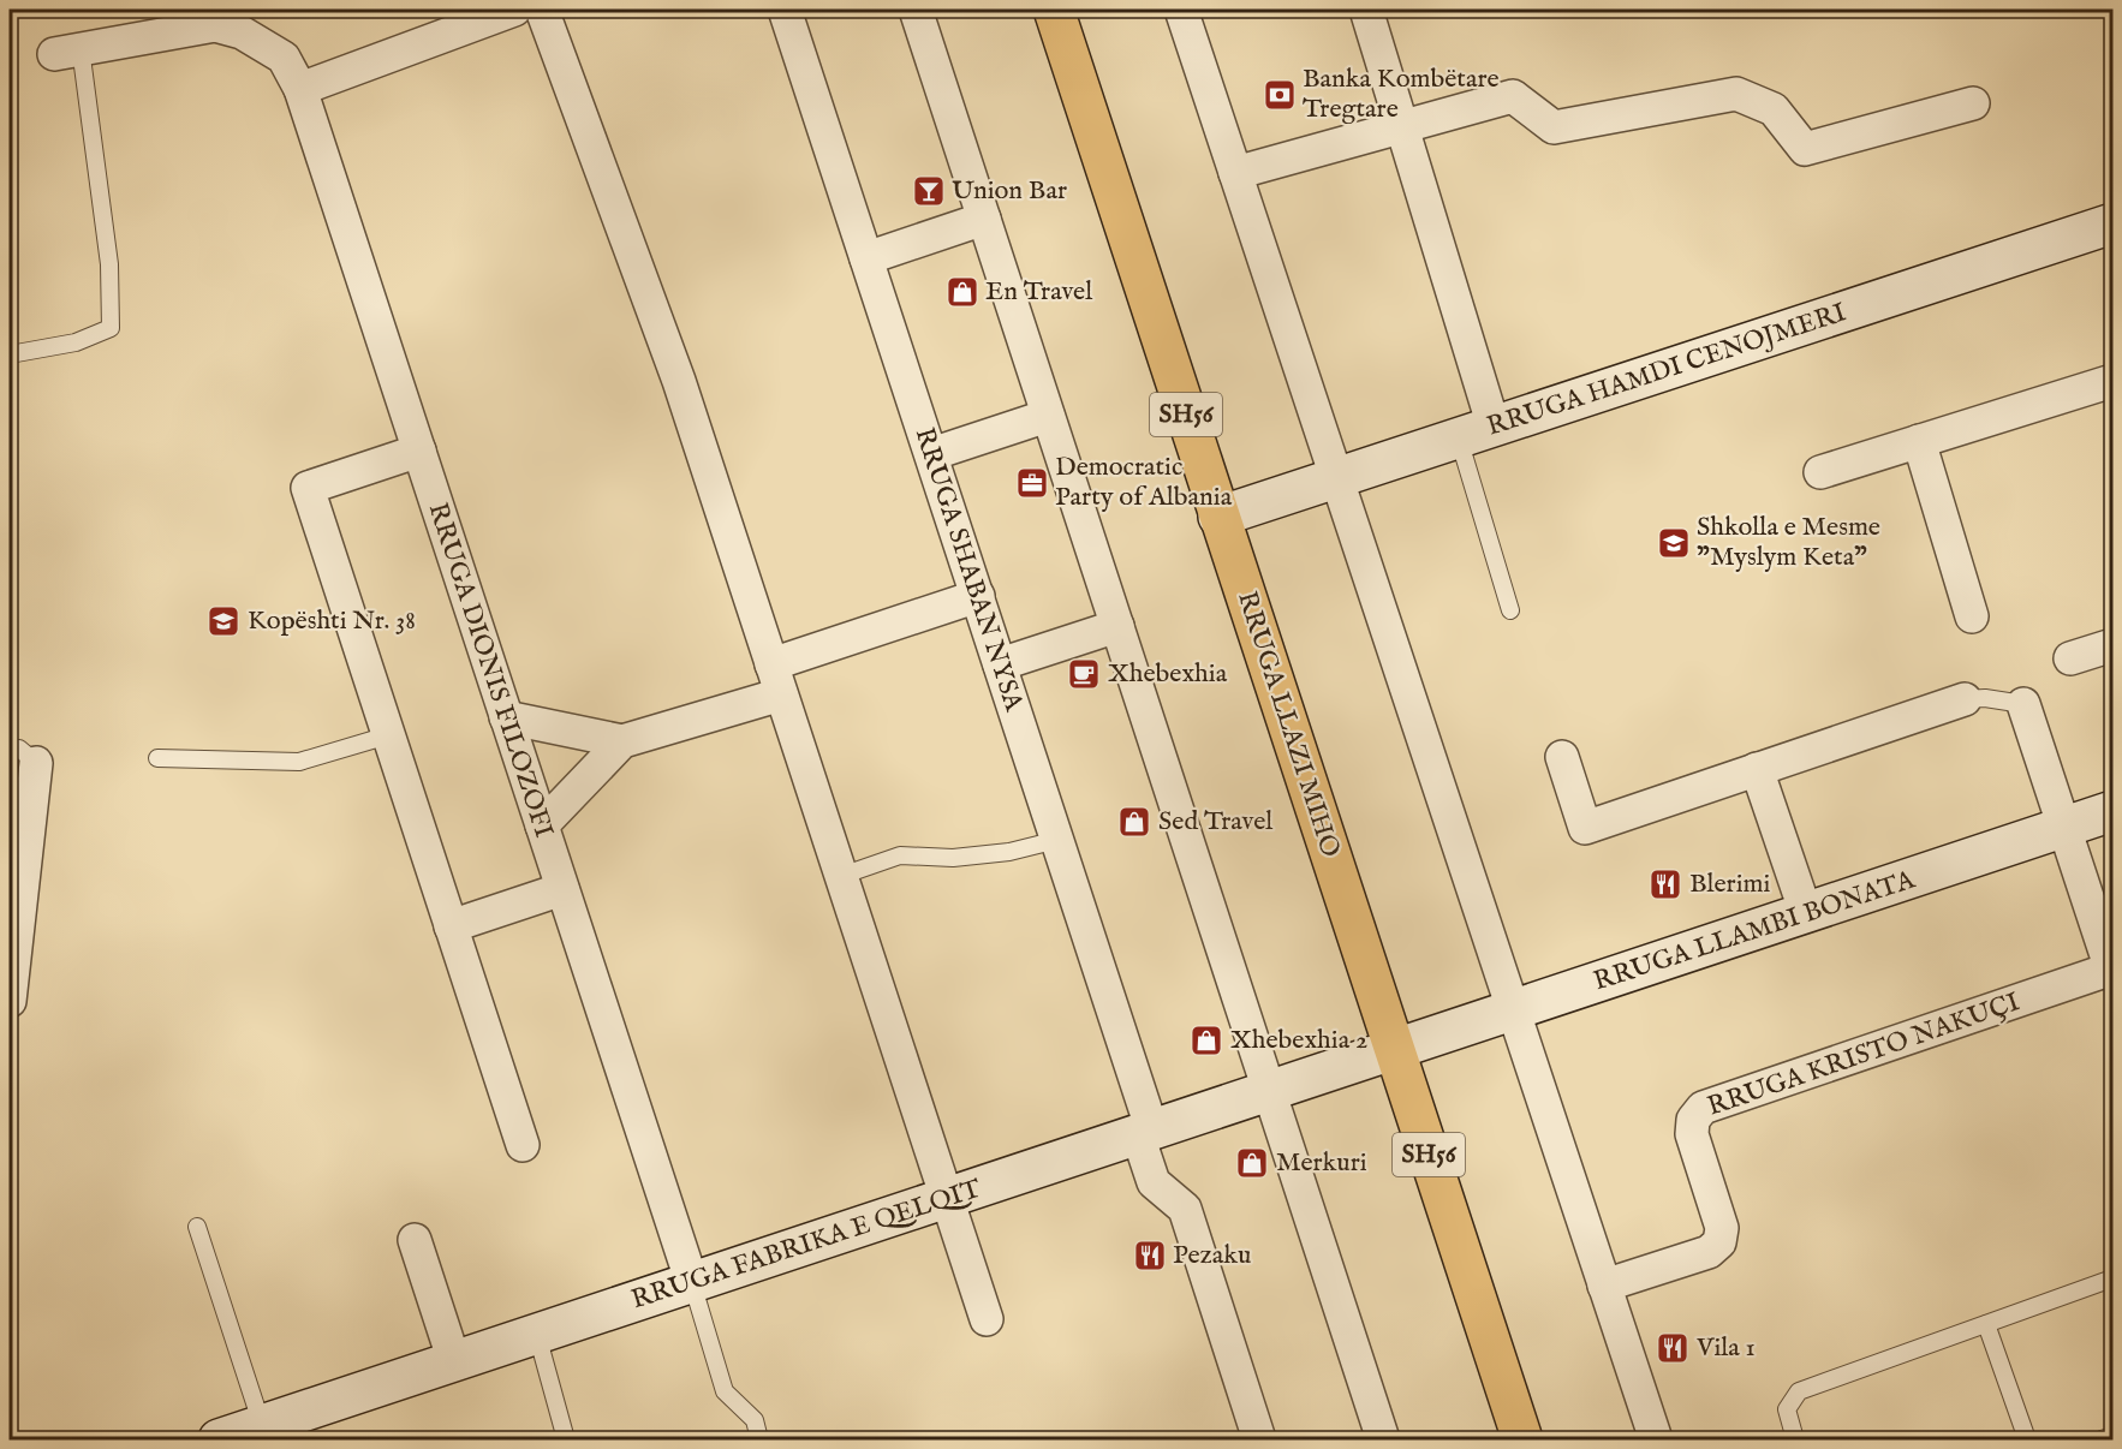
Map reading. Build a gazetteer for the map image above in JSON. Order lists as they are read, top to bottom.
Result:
{
  "streets": {
    "main road": ["SH56", "RRUGA LLAZI MIHO"],
    "street": [
      "RRUGA HAMDI CENOJMERI",
      "RRUGA SHABAN NYSA",
      "RRUGA DIONIS FILOZOFI",
      "RRUGA LLAMBI BONATA",
      "RRUGA KRISTO NAKUÇI",
      "RRUGA FABRIKA E QELQIT"
    ]
  },
  "crossings": [
    ["RRUGA HAMDI CENOJMERI", "RRUGA LLAZI MIHO"],
    ["RRUGA SHABAN NYSA", "RRUGA FABRIKA E QELQIT"],
    ["RRUGA DIONIS FILOZOFI", "RRUGA FABRIKA E QELQIT"],
    ["RRUGA LLAZI MIHO", "RRUGA LLAMBI BONATA"],
    ["RRUGA LLAZI MIHO", "RRUGA FABRIKA E QELQIT"],
    ["RRUGA LLAMBI BONATA", "RRUGA FABRIKA E QELQIT"]
  ],
  "places": {
    "bank": ["Banka Kombëtare Tregtare"],
    "bar": ["Union Bar"],
    "shop": [
      "En Travel",
      "Sed Travel",
      "Xhebexhia 2",
      "Merkuri"
    ],
    "office": ["Democratic Party of Albania"],
    "school or university": ["Shkolla e Mesme \"Myslym Keta\"", "Kopështi Nr. 38"],
    "cafe": ["Xhebexhia"],
    "restaurant": ["Blerimi", "Pezaku", "Vila 1"]
  }
}
